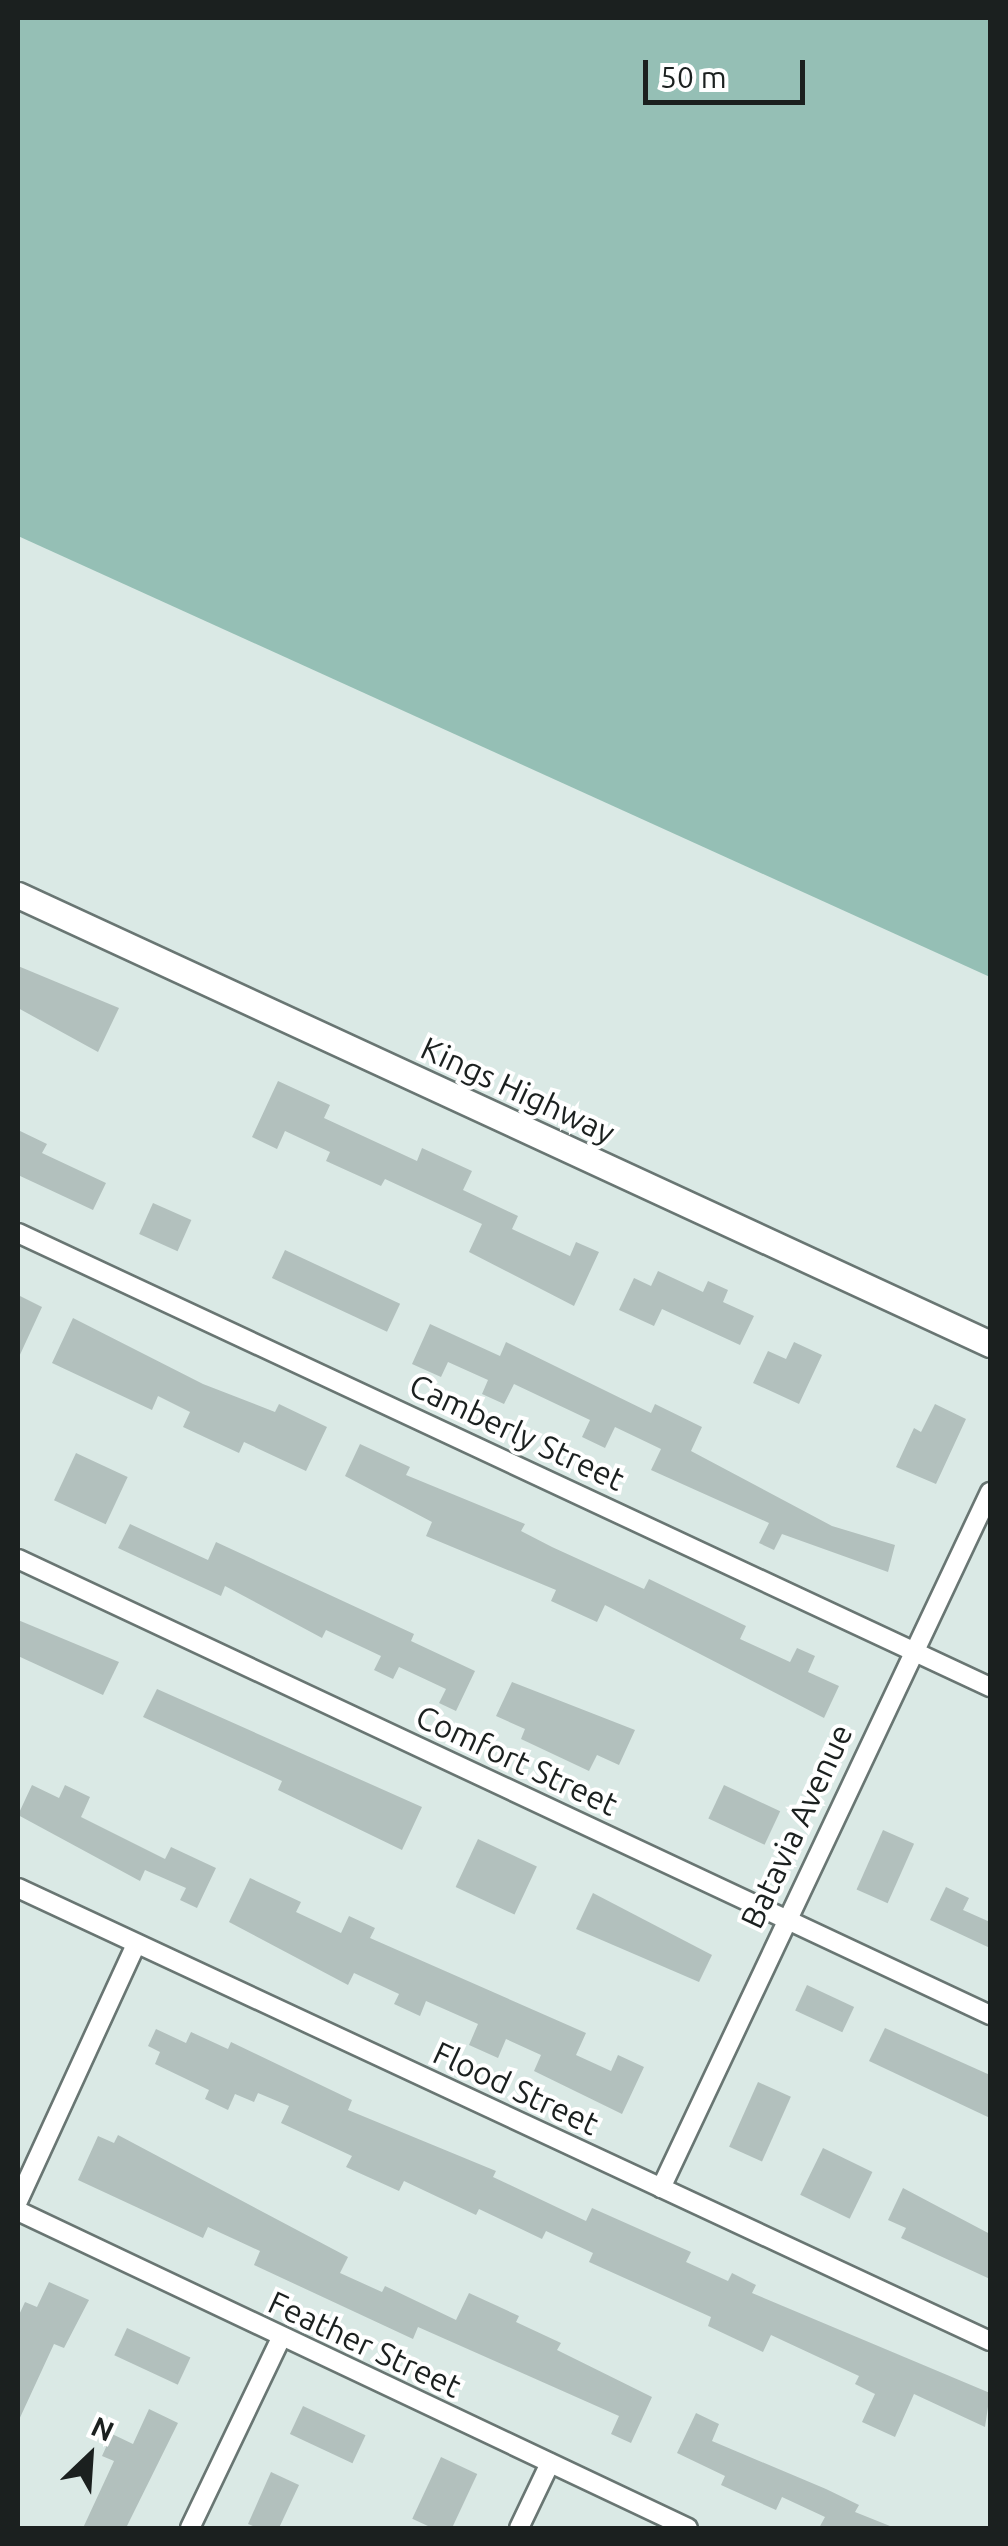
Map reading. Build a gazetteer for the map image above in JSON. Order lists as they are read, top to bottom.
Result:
{
  "streets": {
    "street": [
      "Kings Highway",
      "Camberly Street",
      "Comfort Street",
      "Batavia Avenue",
      "Flood Street",
      "Feather Street"
    ]
  },
  "crossings": [
    ["Camberly Street", "Batavia Avenue"],
    ["Comfort Street", "Batavia Avenue"],
    ["Batavia Avenue", "Flood Street"]
  ],
  "scale_bar": "50 m",
  "north": "top right"
}
